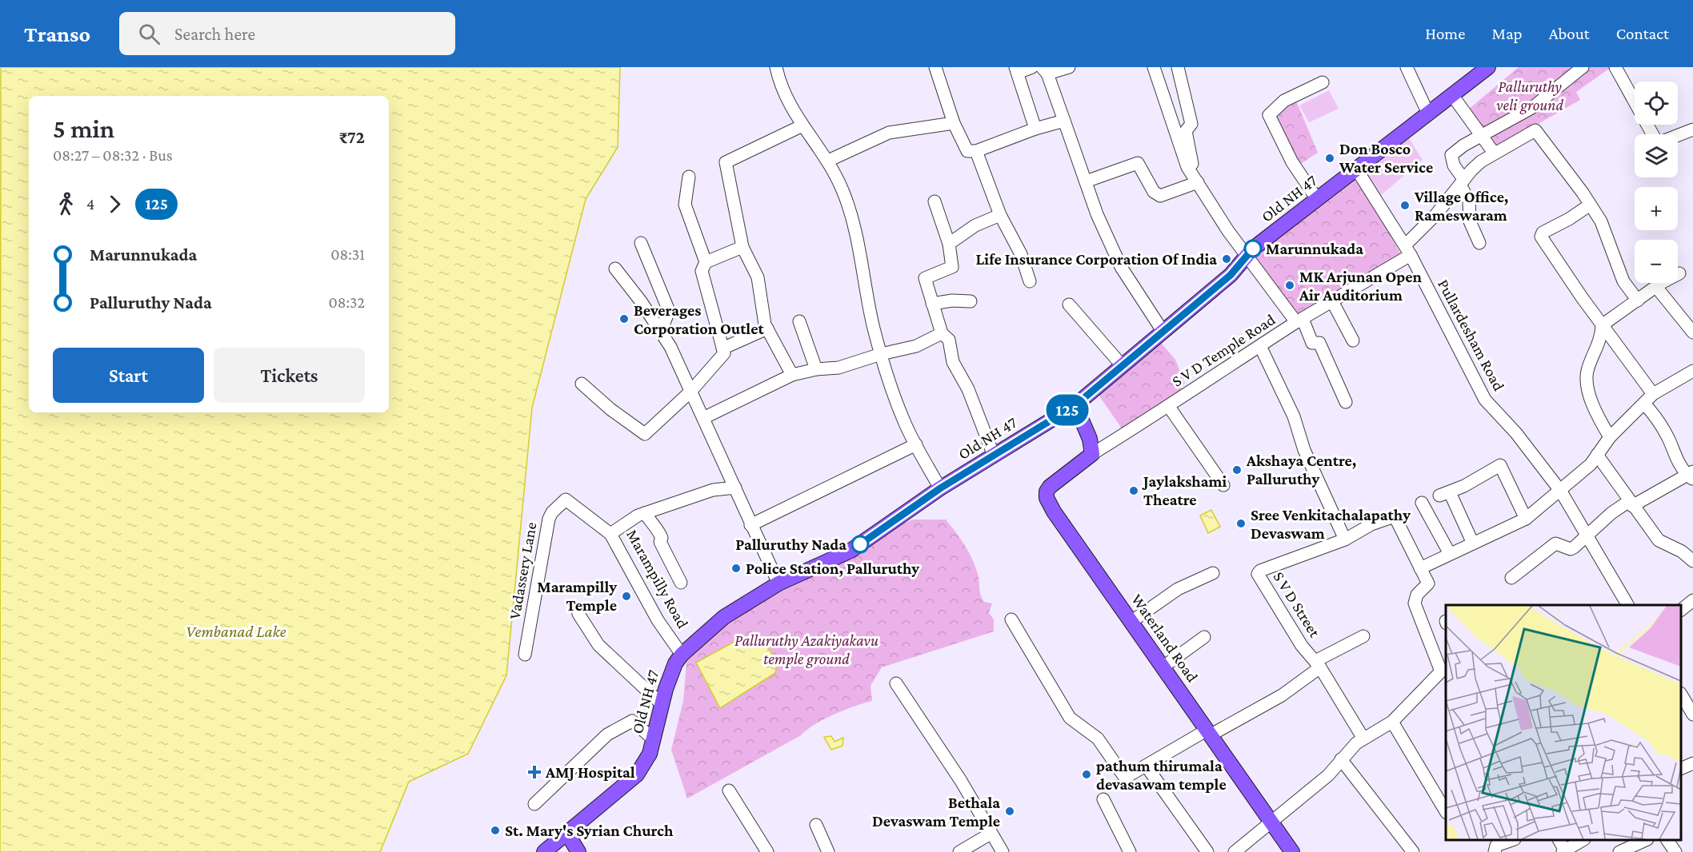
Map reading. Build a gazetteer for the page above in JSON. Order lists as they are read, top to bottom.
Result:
{
  "streets": {
    "main road": ["Old NH 47", "Waterland Road"],
    "street": [
      "Pullardesham Road",
      "S V D Temple Road",
      "Vadassery Lane",
      "Marampilly Road",
      "S V D Street"
    ]
  },
  "crossings": [
    ["Old NH 47", "Pullardesham Road"],
    ["Old NH 47", "Marampilly Road"],
    ["Pullardesham Road", "S V D Temple Road"],
    ["S V D Temple Road", "Waterland Road"],
    ["Vadassery Lane", "Marampilly Road"]
  ],
  "water": ["Vembanad Lake"],
  "parks": ["Palluruthy veli ground", "Palluruthy Azakiyakavu temple ground"],
  "places": {
    "other": [
      "Don Bosco Water Service",
      "Village Office, Rameswaram",
      "Marunnukada",
      "Life Insurance Corporation Of India",
      "MK Arjunan Open Air Auditorium",
      "Beverages Corporation Outlet",
      "Akshaya Centre, Palluruthy",
      "Jaylakshami Theatre",
      "Sree Venkitachalapathy Devaswam",
      "Palluruthy Nada",
      "Police Station, Palluruthy",
      "Marampilly Temple",
      "pathum thirumala devasawam temple",
      "Bethala Devaswam Temple",
      "St. Mary's Syrian Church"
    ],
    "health": ["AMJ Hospital"]
  },
  "lines": ["bus line 125"],
  "page": {
    "header": "Transo",
    "search": "Search here",
    "nav": [
      "Home",
      "Map",
      "About",
      "Contact"
    ],
    "on_map": "125",
    "map_buttons": ["+", "−"],
    "heading": ["5 min", "08:27 – 08:32 · Bus", "₹72"],
    "legs": ["4", "125"],
    "list": [
      {
        "name": "Marunnukada",
        "value": "08:31"
      },
      {
        "name": "Palluruthy Nada",
        "value": "08:32"
      }
    ],
    "buttons": ["Start", "Tickets"]
  }
}
